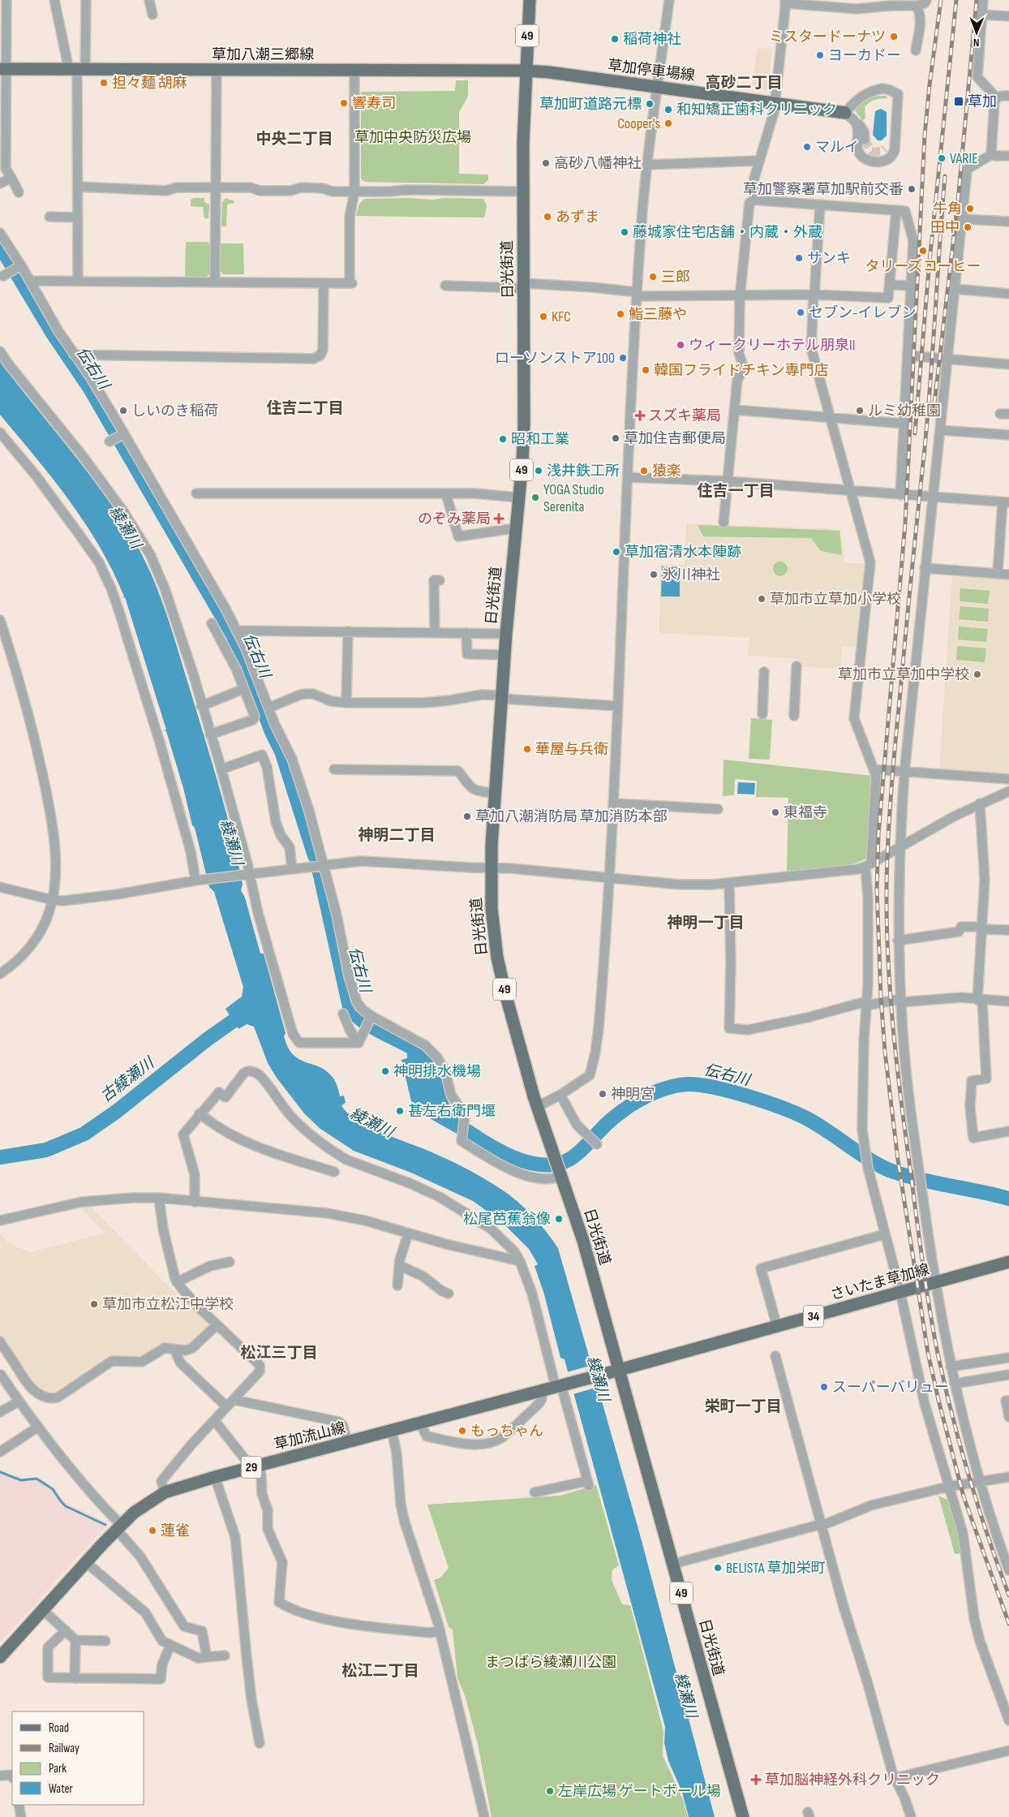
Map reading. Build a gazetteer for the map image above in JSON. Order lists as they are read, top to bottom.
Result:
{
  "streets": {
    "main road": [
      "49",
      "草加八潮三郷線",
      "草加停車場線",
      "日光街道",
      "さいたま草加線",
      "34",
      "草加流山線",
      "29"
    ]
  },
  "crossings": [
    ["草加八潮三郷線", "草加停車場線"],
    ["草加八潮三郷線", "日光街道"],
    ["草加停車場線", "日光街道"],
    ["日光街道", "さいたま草加線"],
    ["日光街道", "草加流山線"],
    ["さいたま草加線", "草加流山線"]
  ],
  "districts": [
    "高砂二丁目",
    "中央二丁目",
    "住吉二丁目",
    "住吉一丁目",
    "神明二丁目",
    "神明一丁目",
    "松江三丁目",
    "栄町一丁目",
    "松江二丁目"
  ],
  "water": ["伝右川", "綾瀬川", "古綾瀬川"],
  "parks": ["草加中央防災広場", "まつばら綾瀬川公園"],
  "places": {
    "other": [
      "ミスタードーナツ",
      "稲荷神社",
      "ヨーカドー",
      "担々麺 胡麻",
      "響寿司",
      "草加町道路元標",
      "和知矯正歯科クリニック",
      "Cooper's",
      "マルイ",
      "VARIE",
      "高砂八幡神社",
      "草加警察署草加駅前交番",
      "牛角",
      "あずま",
      "田中",
      "藤城家住宅店舗・内蔵・外蔵",
      "タリーズコーヒー",
      "サンキ",
      "三郎",
      "セブン-イレブン",
      "鮨三藤や",
      "KFC",
      "ウィークリーホテル朋泉II",
      "ローソンストア100",
      "韓国フライドチキン専門店",
      "しいのき稲荷",
      "ルミ幼稚園",
      "草加住吉郵便局",
      "昭和工業",
      "浅井鉄工所",
      "猿楽",
      "YOGA Studio Serenita",
      "草加宿清水本陣跡",
      "氷川神社",
      "草加市立草加小学校",
      "草加市立草加中学校",
      "華屋与兵衛",
      "東福寺",
      "草加八潮消防局 草加消防本部",
      "神明排水機場",
      "神明宮",
      "甚左右衛門堰",
      "松尾芭蕉翁像",
      "草加市立松江中学校",
      "スーパーバリュー",
      "もっちゃん",
      "蓮雀",
      "BELISTA 草加栄町",
      "左岸広場 ゲートボール場"
    ],
    "transit": ["草加"],
    "health": ["スズキ薬局", "のぞみ薬局", "草加脳神経外科クリニック"]
  },
  "legend": [
    "Road",
    "Railway",
    "Park",
    "Water"
  ],
  "north": "bottom"
}
